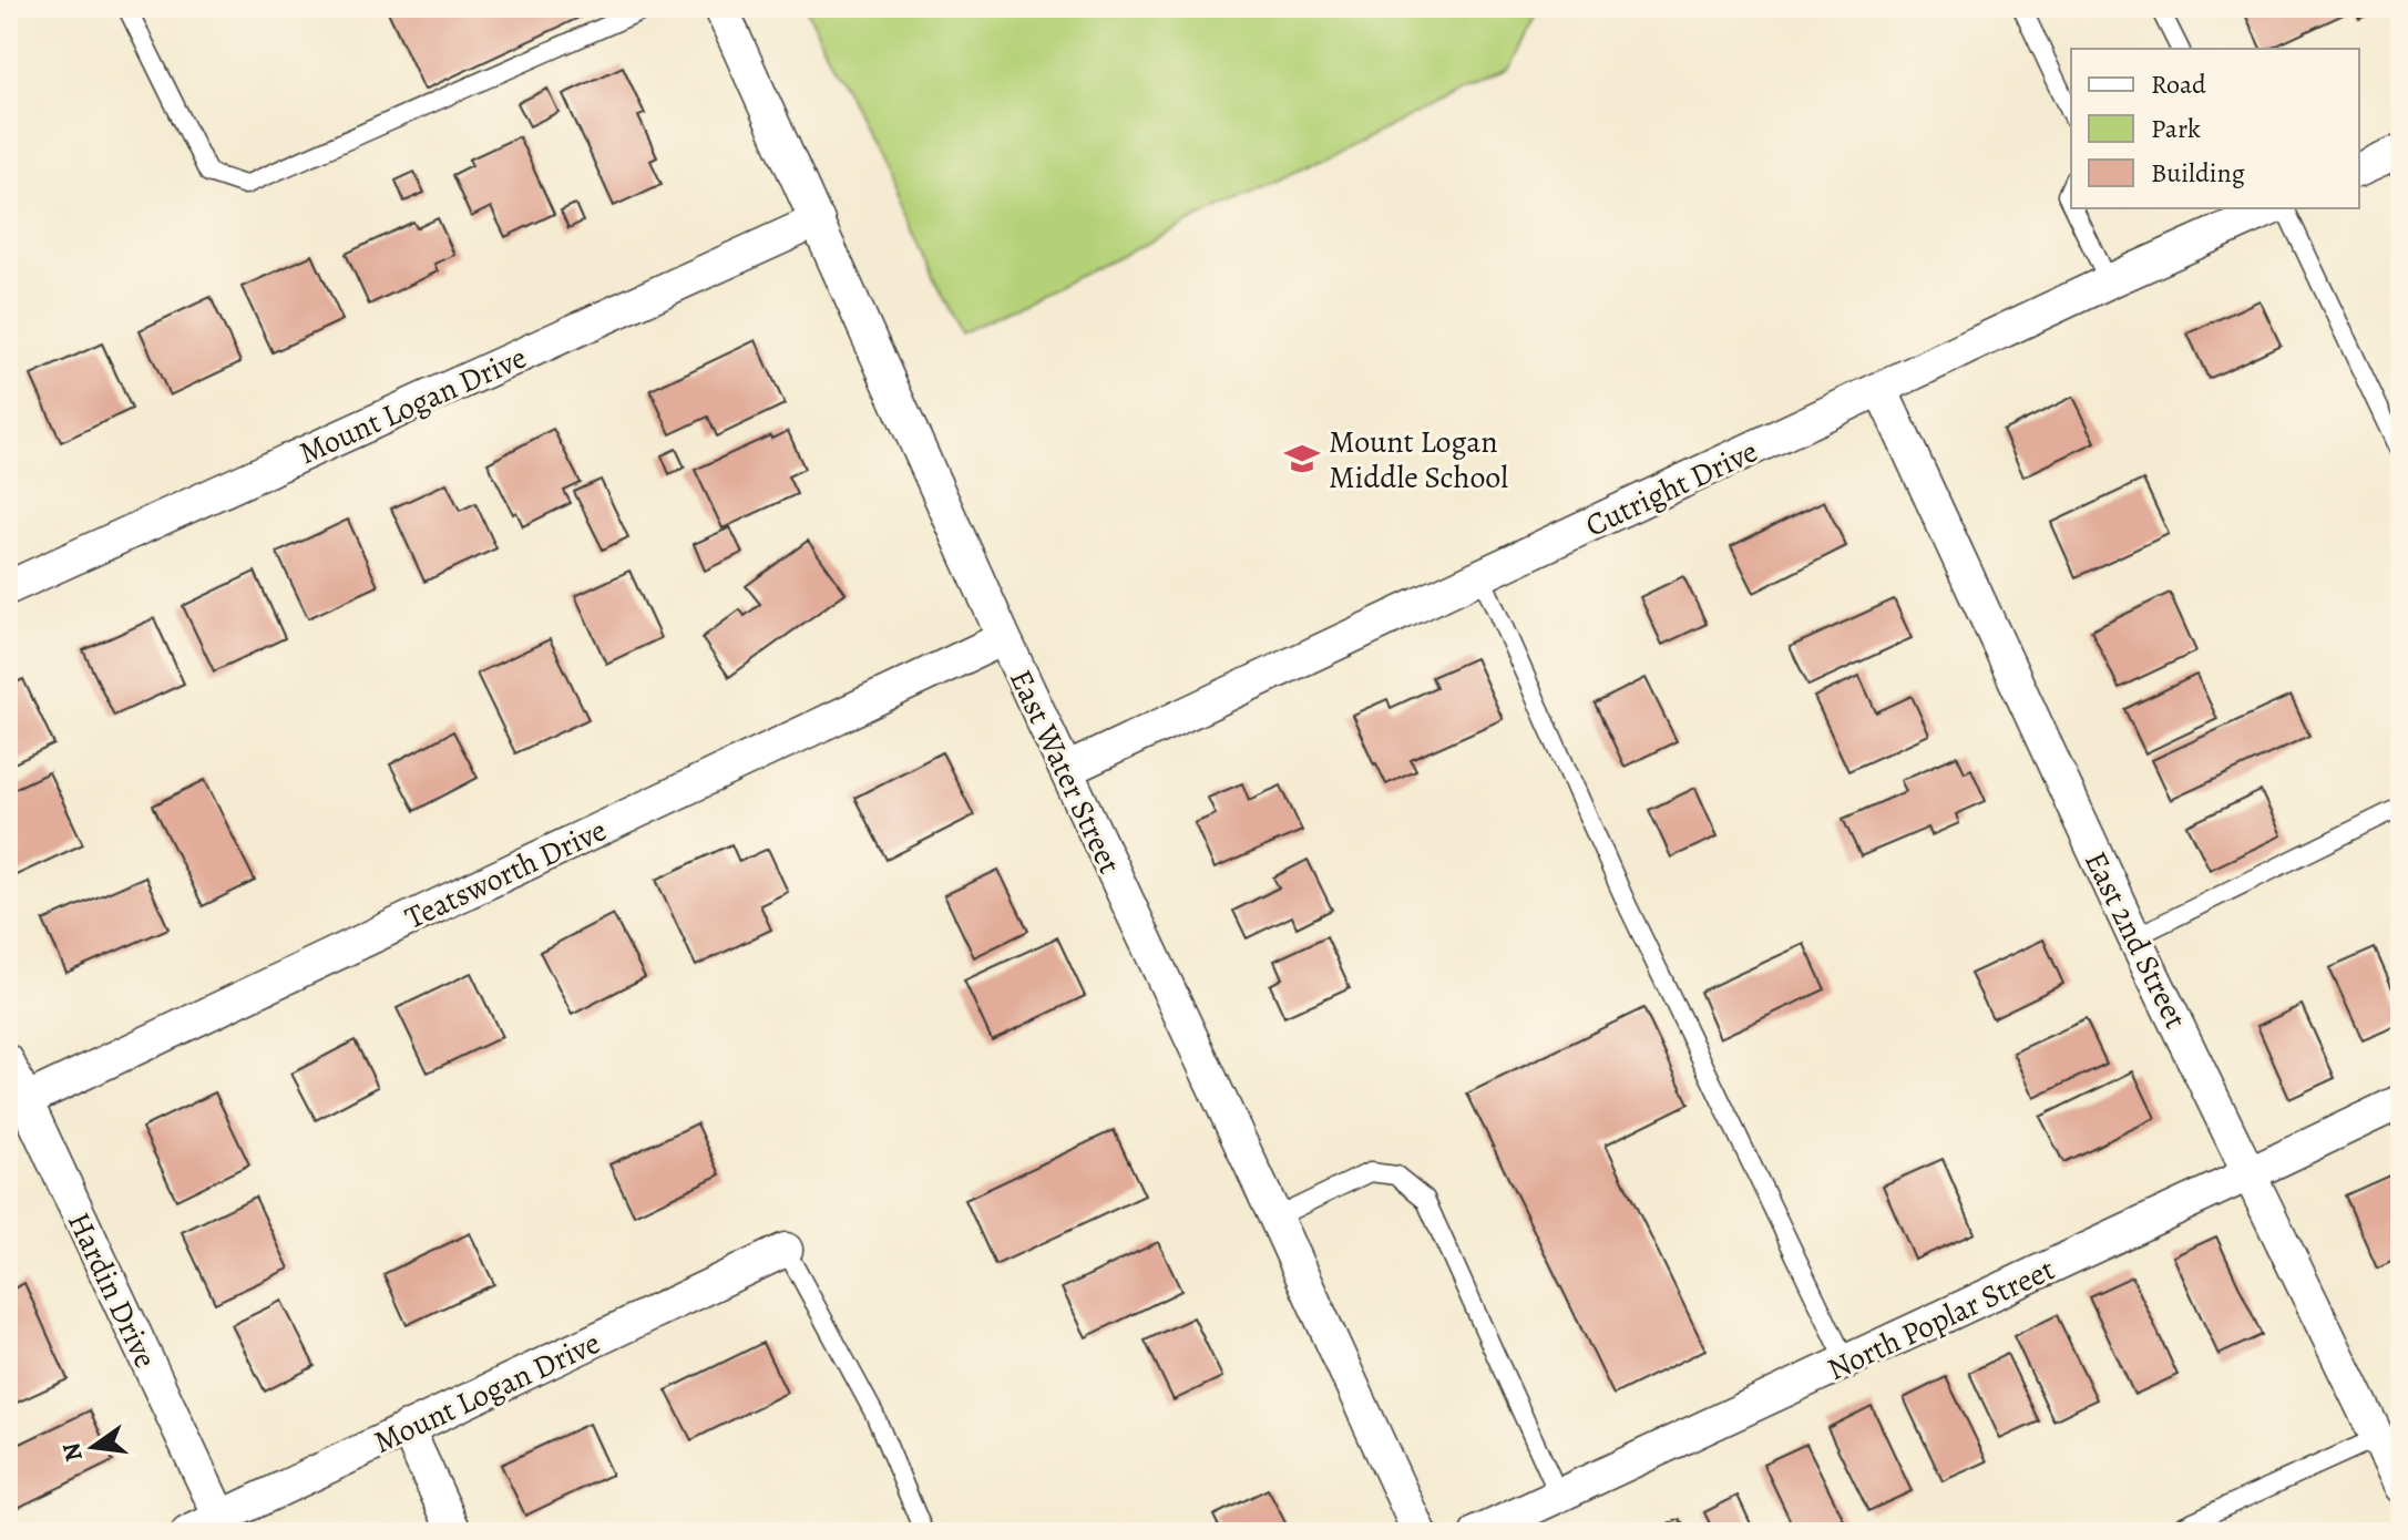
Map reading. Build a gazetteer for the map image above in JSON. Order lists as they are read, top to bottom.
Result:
{
  "streets": {
    "street": [
      "Mount Logan Drive",
      "Cutright Drive",
      "East Water Street",
      "Teatsworth Drive",
      "East 2nd Street",
      "Hardin Drive",
      "North Poplar Street"
    ]
  },
  "crossings": [
    ["Mount Logan Drive", "East Water Street"],
    ["Mount Logan Drive", "Hardin Drive"],
    ["Cutright Drive", "East Water Street"],
    ["Cutright Drive", "East 2nd Street"],
    ["East Water Street", "Teatsworth Drive"],
    ["Teatsworth Drive", "Hardin Drive"],
    ["East 2nd Street", "North Poplar Street"]
  ],
  "places": {
    "school or university": ["Mount Logan Middle School"]
  },
  "legend": ["Road", "Park", "Building"],
  "north": "left"
}
